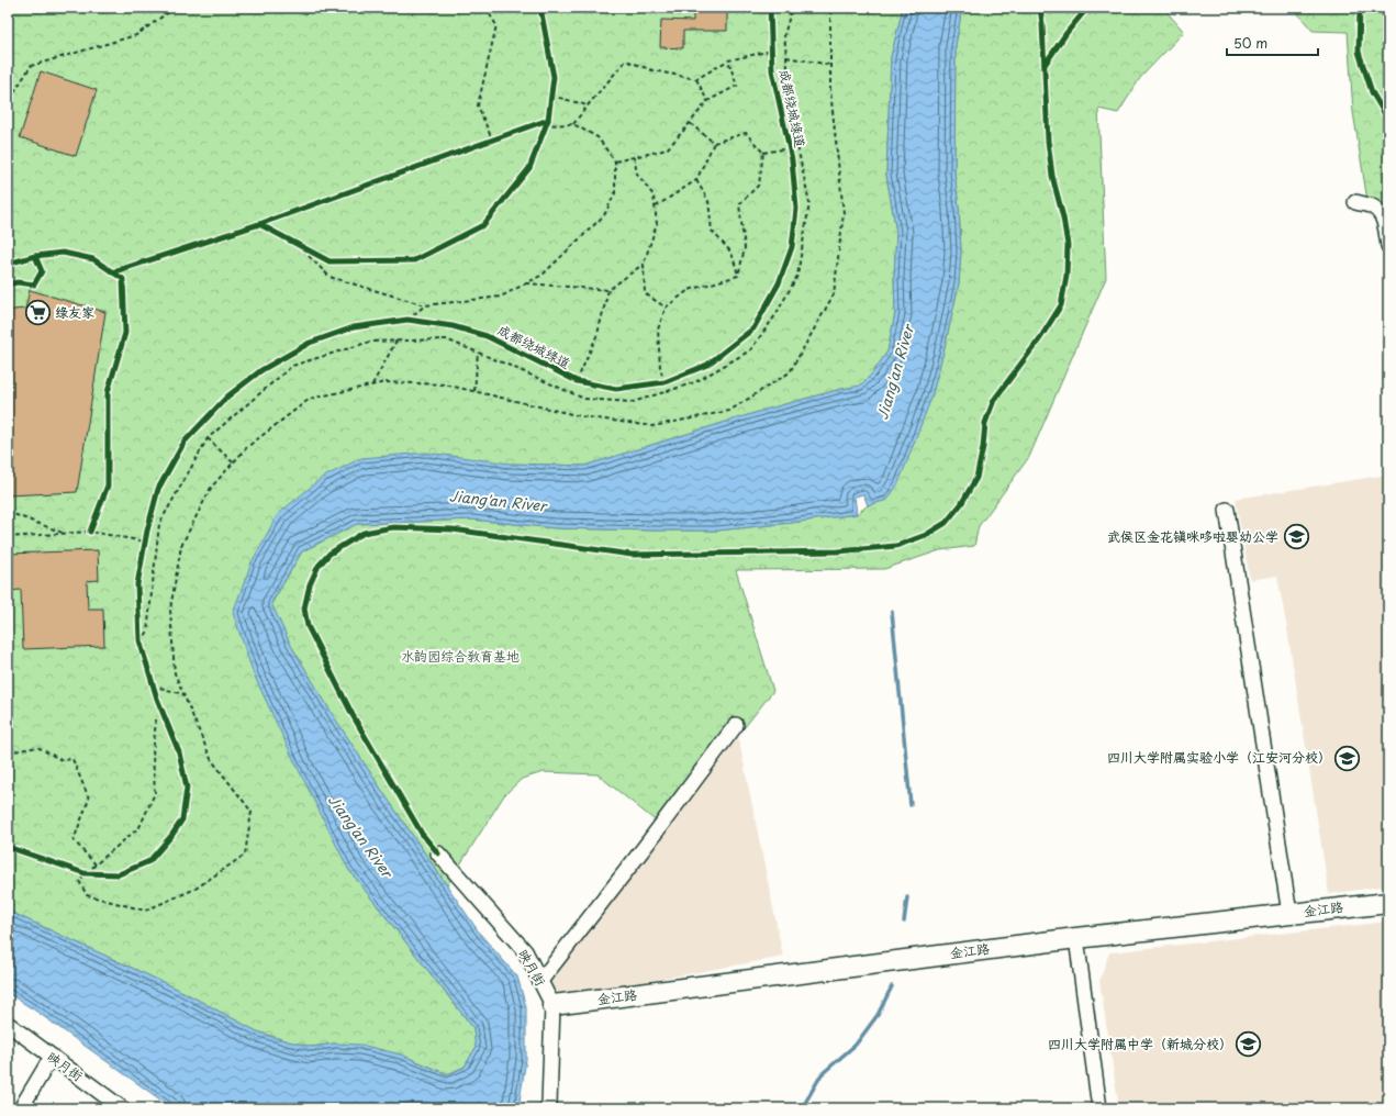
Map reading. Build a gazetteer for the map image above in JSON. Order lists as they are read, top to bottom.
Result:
{
  "streets": {
    "street": ["金江路", "映月街"],
    "cycle path": ["成都绕城绿道"]
  },
  "crossings": [
    ["金江路", "映月街"]
  ],
  "water": ["Jiang'an River"],
  "parks": ["水韵园综合教育基地"],
  "places": {
    "supermarket": ["绿友家"],
    "school or university": ["武侯区金花镇咪哆啦婴幼公学", "四川大学附属实验小学（江安河分校）", "四川大学附属中学（新城分校）"]
  },
  "scale_bar": "50 m"
}
